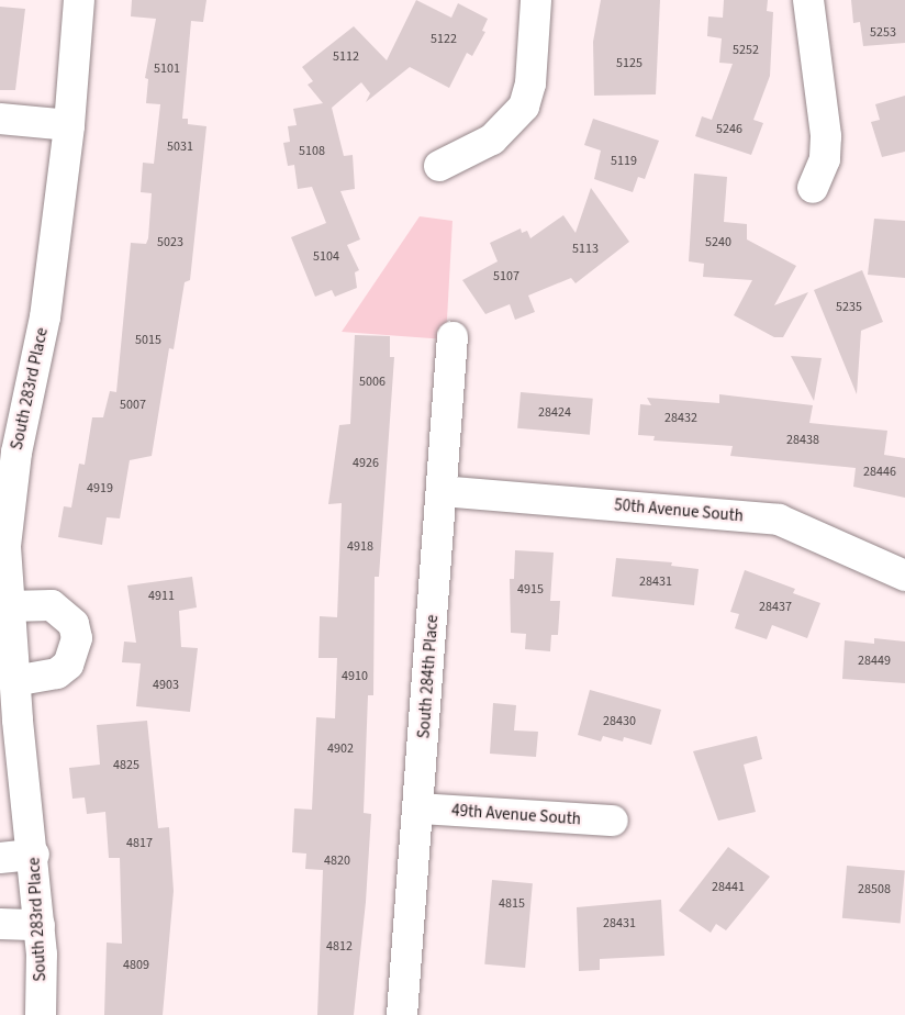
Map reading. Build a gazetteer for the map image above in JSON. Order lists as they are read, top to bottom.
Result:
{
  "streets": {
    "street": [
      "South 283rd Place",
      "50th Avenue South",
      "South 284th Place",
      "49th Avenue South"
    ]
  },
  "crossings": [
    ["50th Avenue South", "South 284th Place"],
    ["South 284th Place", "49th Avenue South"]
  ],
  "house_numbers": [
    "5253",
    "5122",
    "5252",
    "5112",
    "5125",
    "5101",
    "5246",
    "5031",
    "5108",
    "5119",
    "5023",
    "5240",
    "5113",
    "5104",
    "5107",
    "5235",
    "5015",
    "5006",
    "5007",
    "28424",
    "28432",
    "28438",
    "4926",
    "28446",
    "4919",
    "4918",
    "28431",
    "4915",
    "4911",
    "28437",
    "28449",
    "4910",
    "4903",
    "28430",
    "4902",
    "4825",
    "4817",
    "4820",
    "28441",
    "28508",
    "4815",
    "28431",
    "4812",
    "4809"
  ]
}
